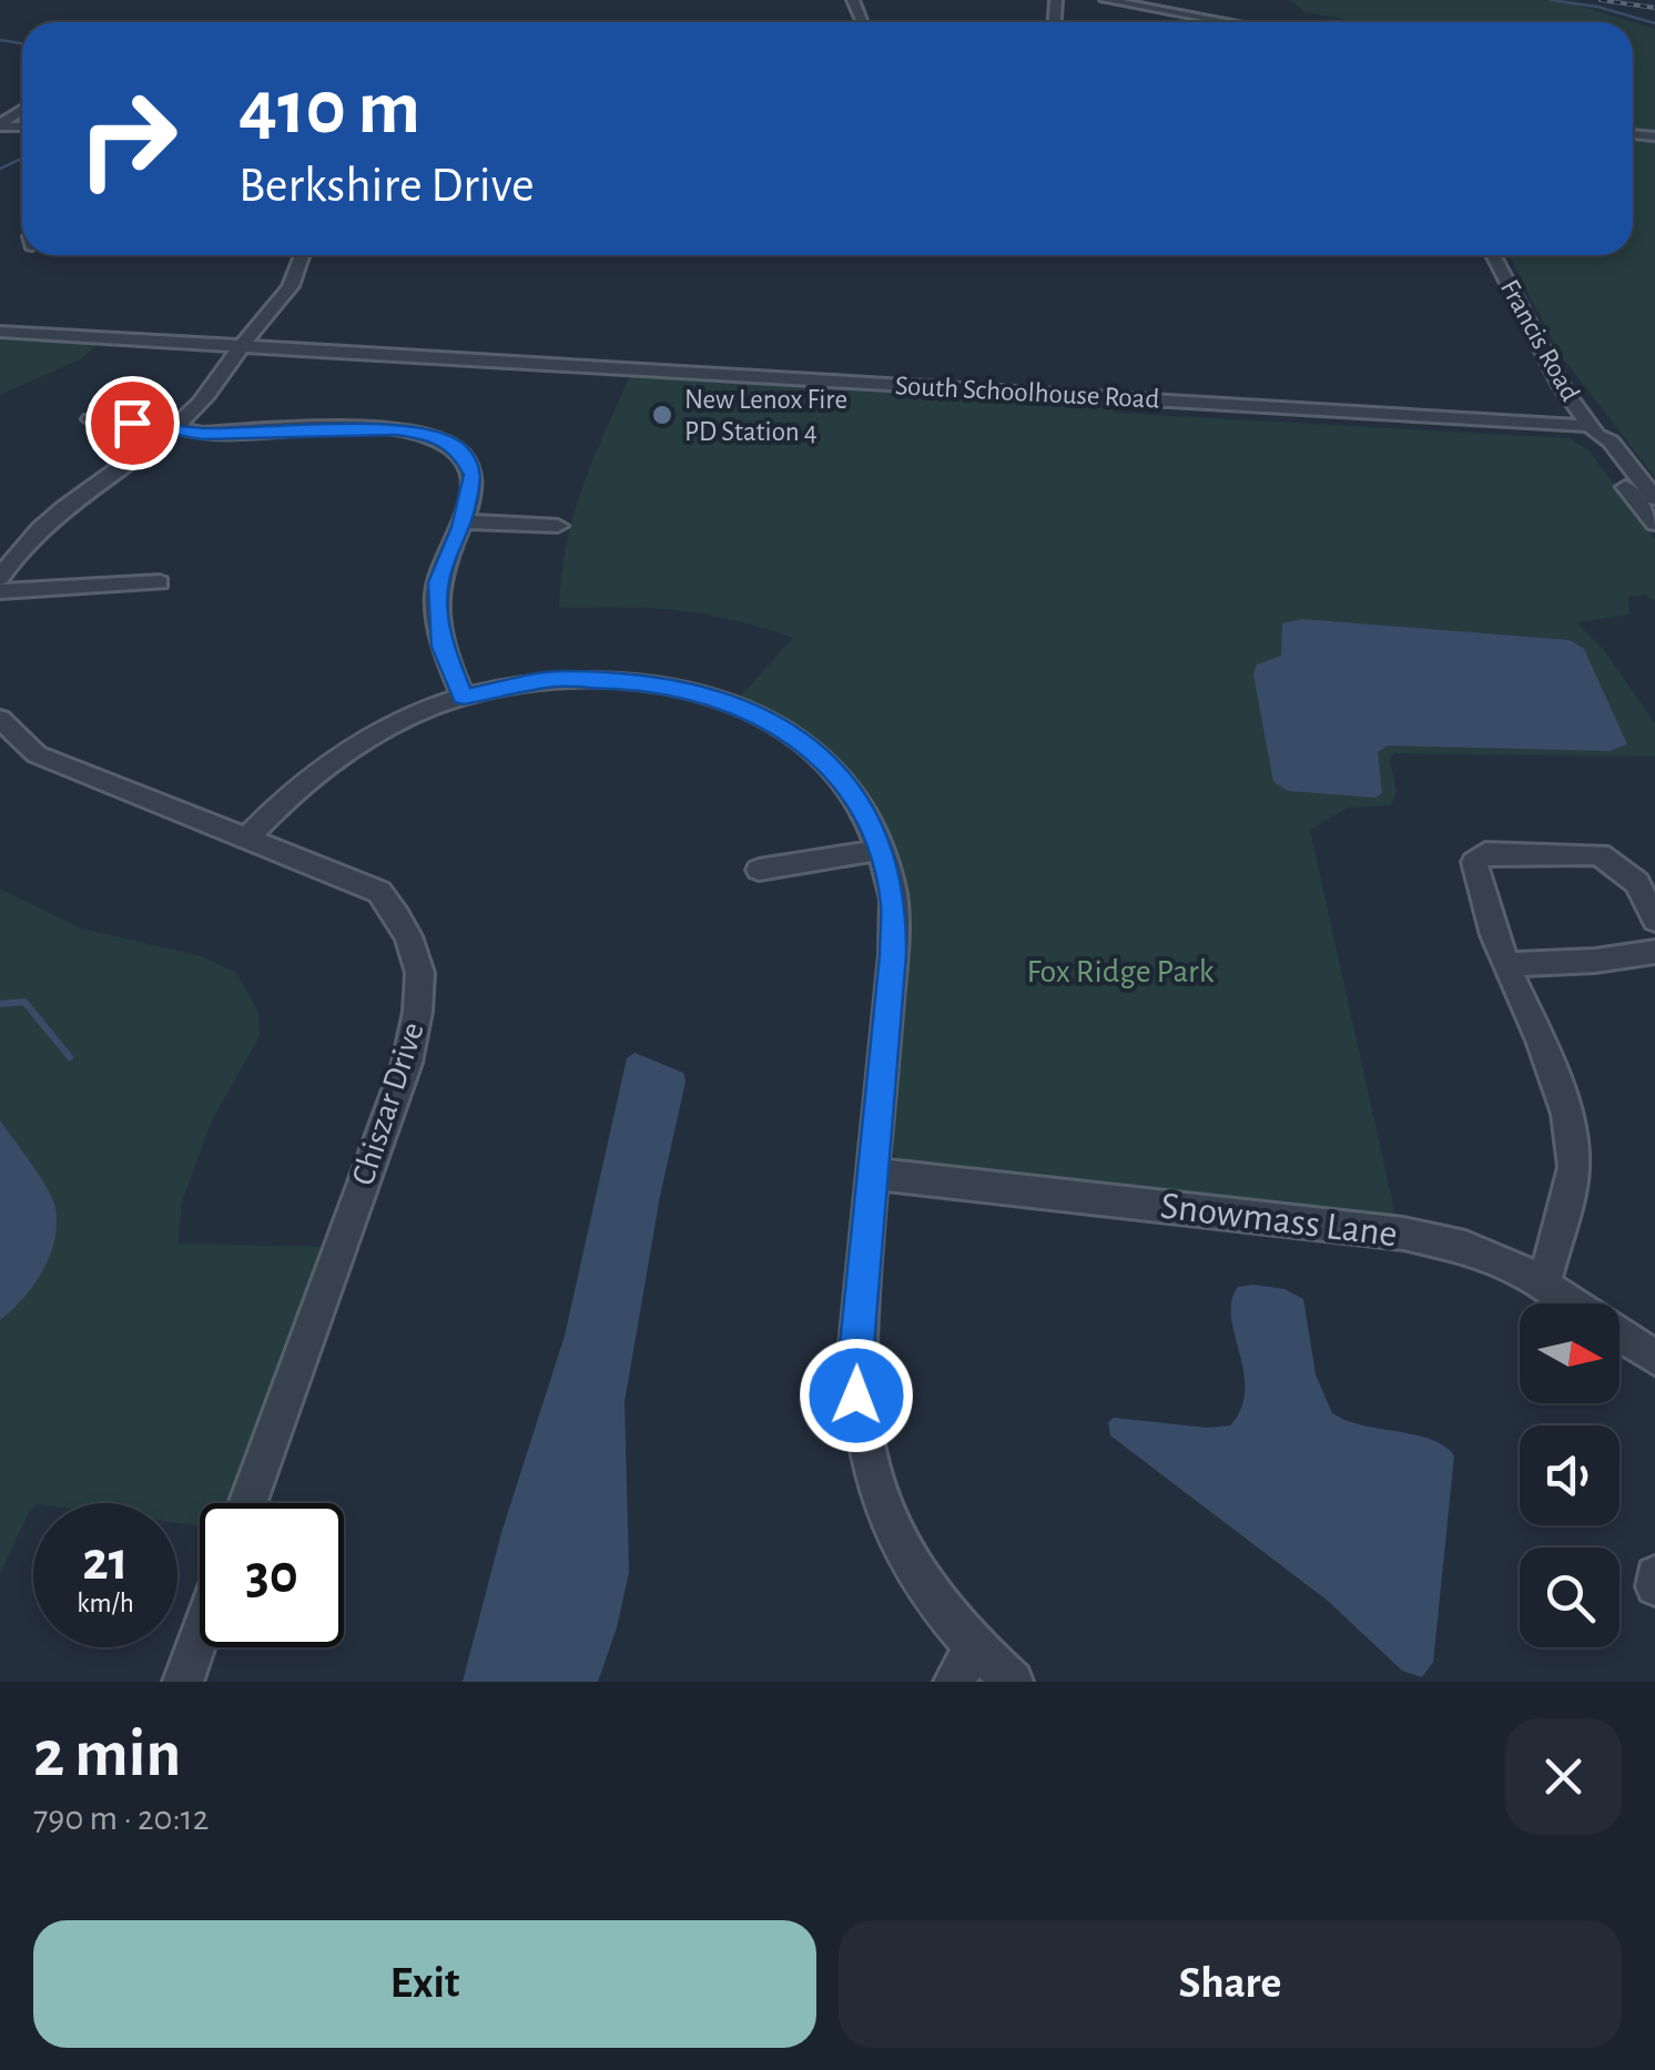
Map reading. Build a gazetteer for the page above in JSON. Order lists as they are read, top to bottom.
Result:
{
  "streets": {
    "street": [
      "Francis Road",
      "South Schoolhouse Road",
      "Chiszar Drive",
      "Snowmass Lane"
    ]
  },
  "crossings": [
    ["Francis Road", "South Schoolhouse Road"]
  ],
  "parks": ["Fox Ridge Park"],
  "places": ["New Lenox Fire PD Station 4"],
  "north": "right",
  "page": {
    "turn": ["410 m", "Berkshire Drive"],
    "speed": "21 km/h",
    "limit": "30",
    "heading": ["2 min", "790 m · 20:12"],
    "buttons": ["Exit", "Share"]
  }
}
